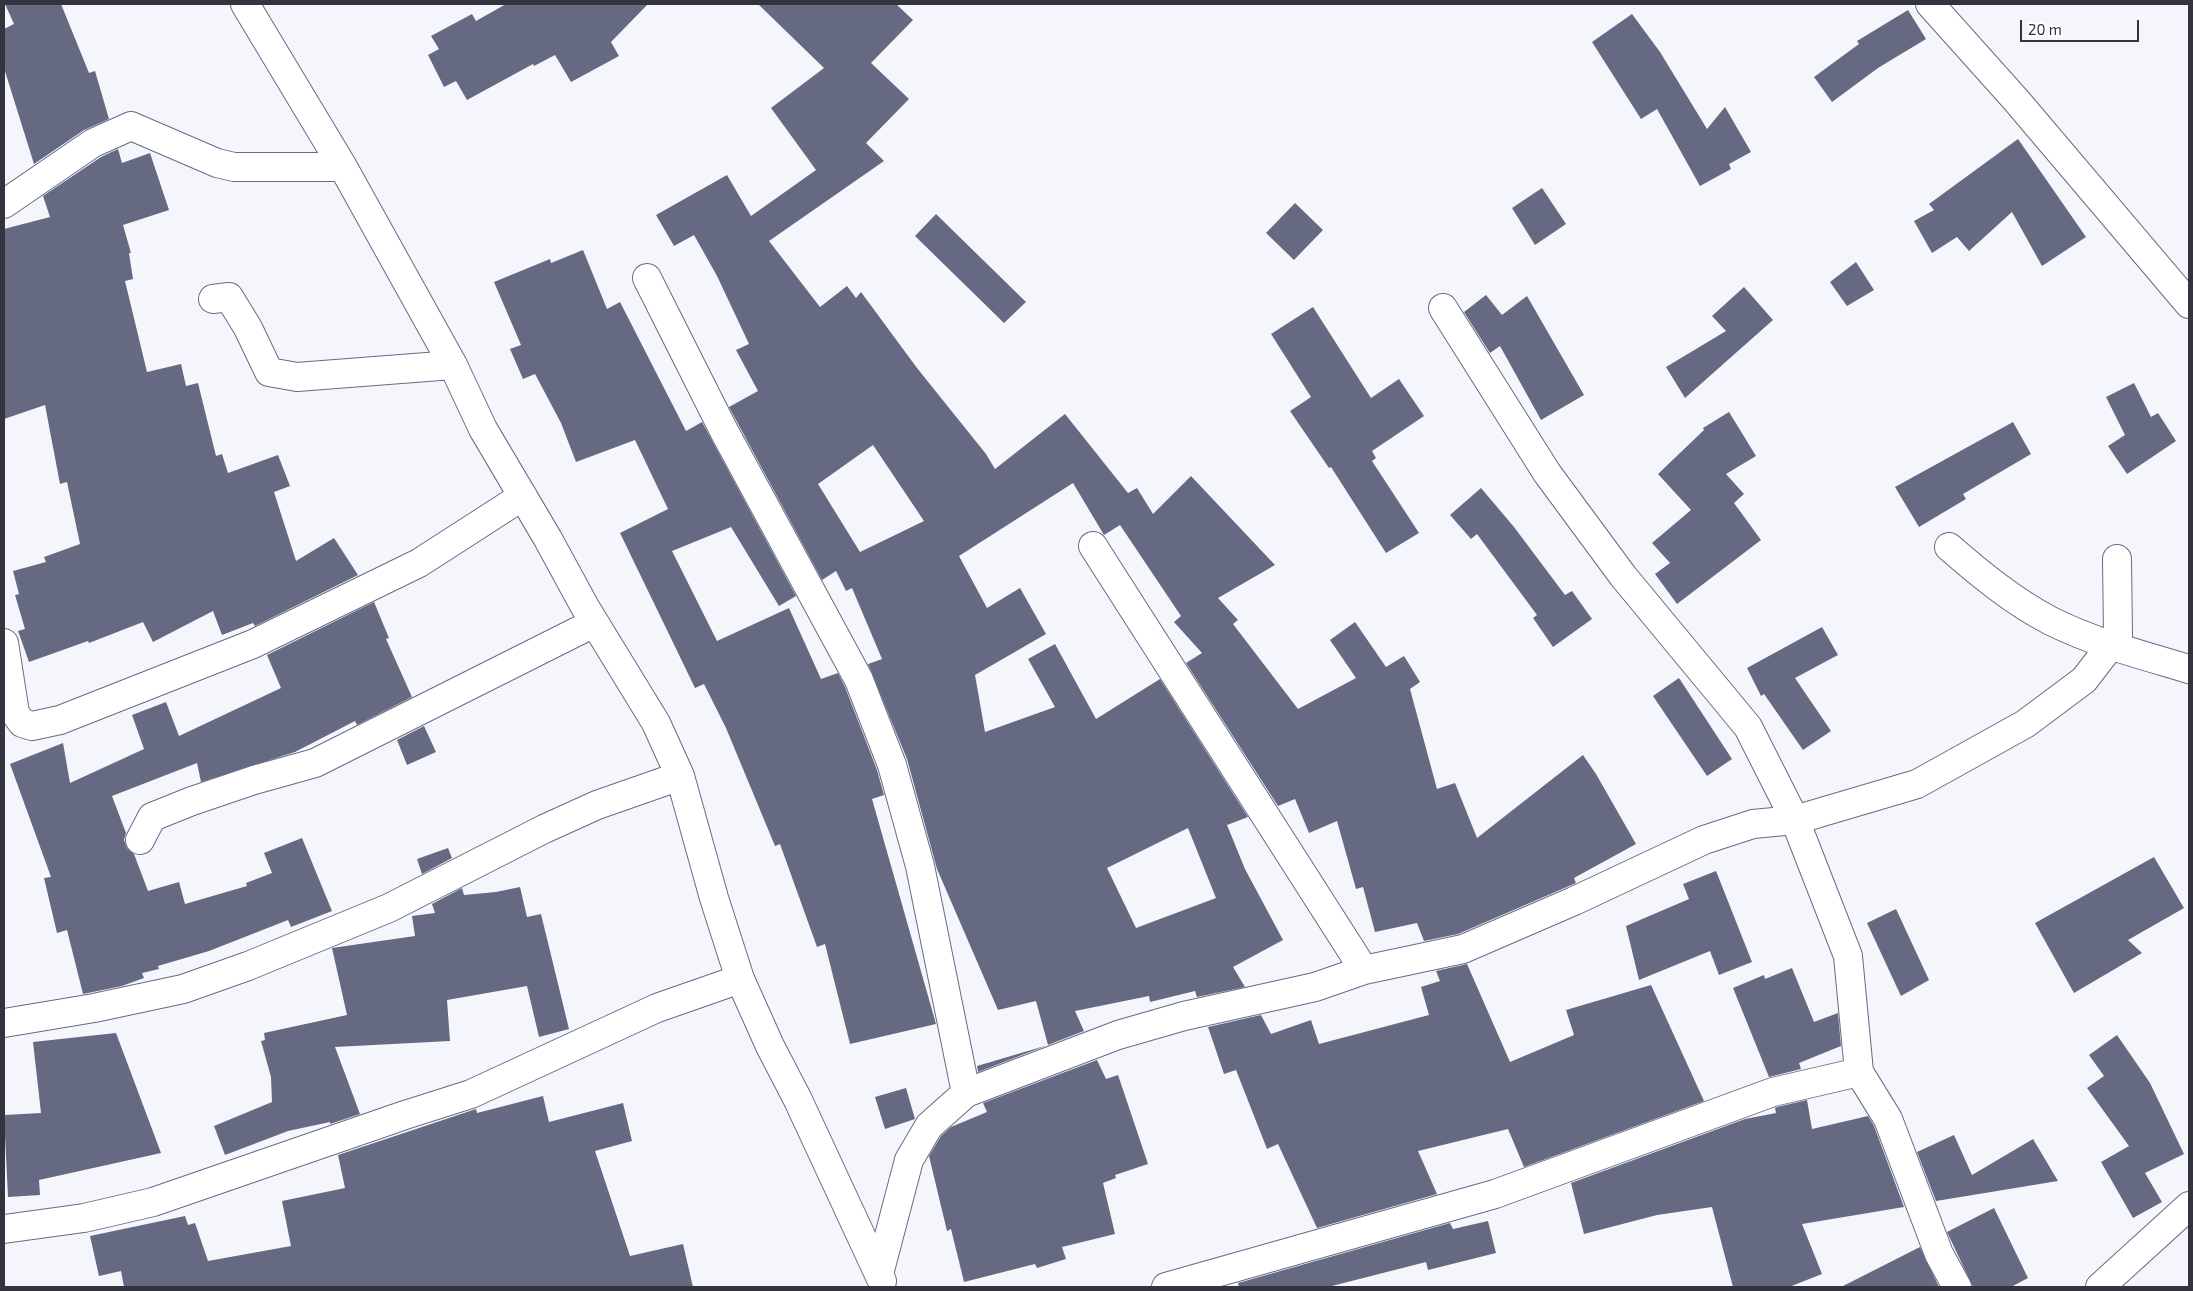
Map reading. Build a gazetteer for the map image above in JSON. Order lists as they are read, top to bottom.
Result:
{
  "scale_bar": "20 m"
}
